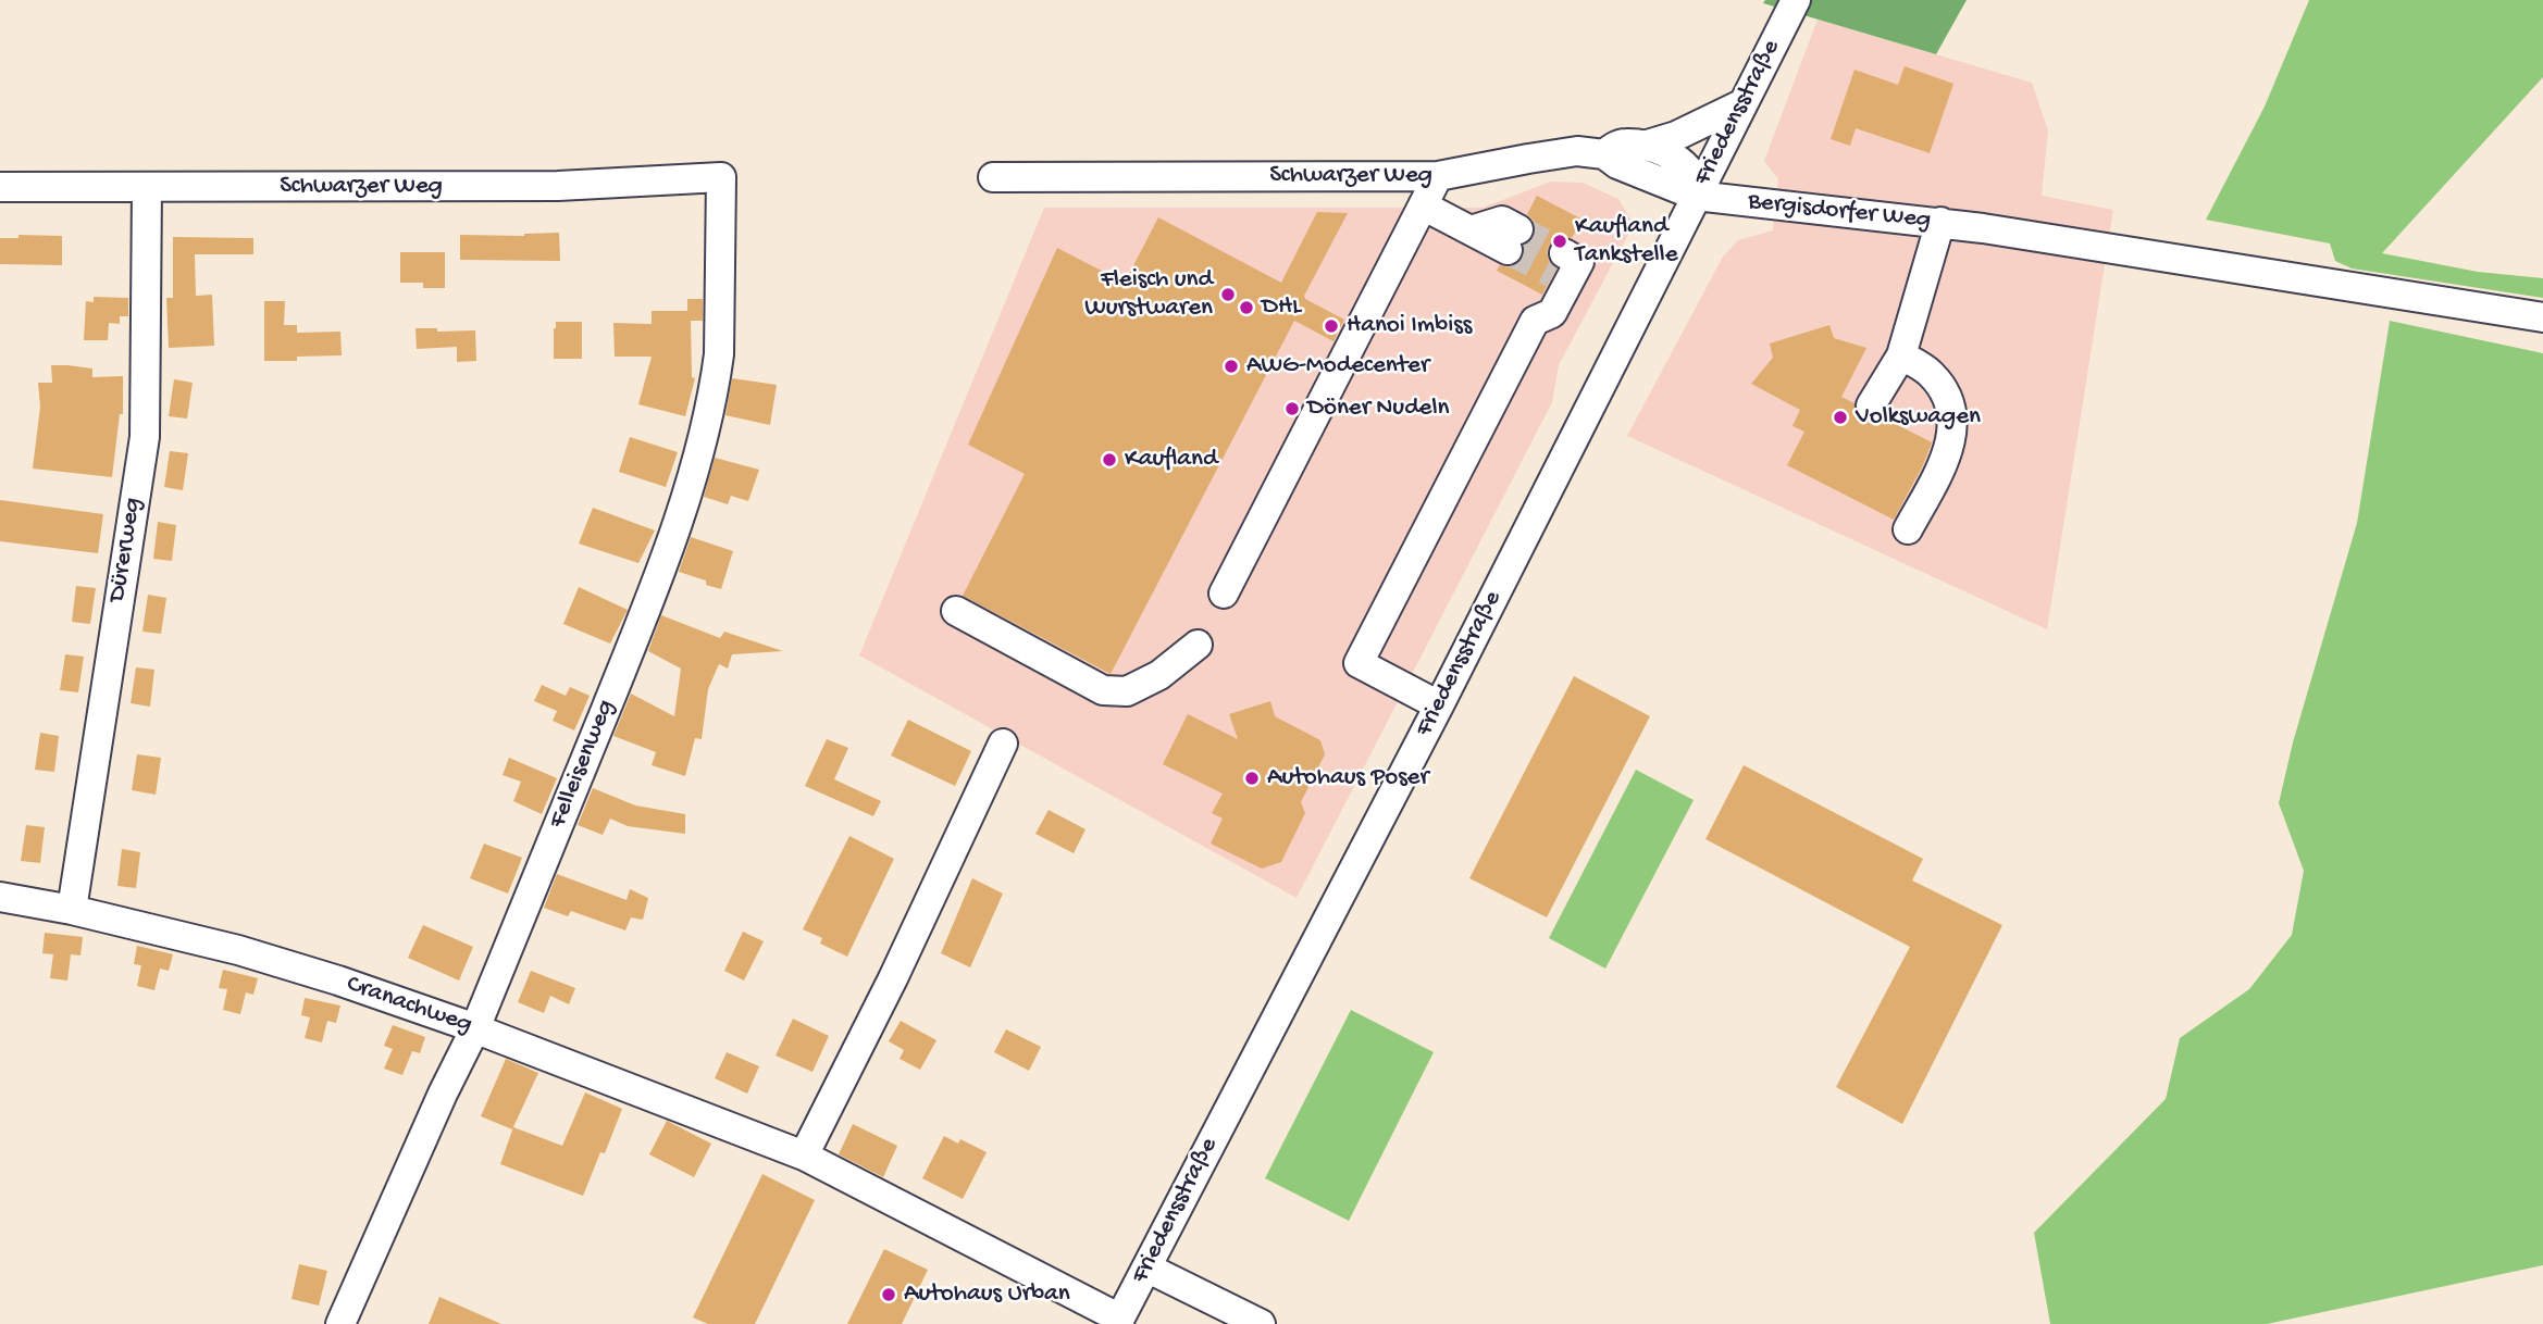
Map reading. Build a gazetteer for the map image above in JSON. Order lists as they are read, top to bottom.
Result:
{
  "streets": {
    "street": [
      "Friedensstraße",
      "Schwarzer Weg",
      "Bergisdorfer Weg",
      "Dürerweg",
      "Felleisenweg",
      "Cranachweg"
    ]
  },
  "crossings": [
    ["Friedensstraße", "Schwarzer Weg"],
    ["Friedensstraße", "Bergisdorfer Weg"],
    ["Friedensstraße", "Cranachweg"],
    ["Schwarzer Weg", "Bergisdorfer Weg"],
    ["Schwarzer Weg", "Dürerweg"],
    ["Schwarzer Weg", "Felleisenweg"],
    ["Dürerweg", "Cranachweg"],
    ["Felleisenweg", "Cranachweg"]
  ],
  "places": [
    "Kaufland Tankstelle",
    "Fleisch und Wurstwaren",
    "DHL",
    "Hanoi Imbiss",
    "AWG-Modecenter",
    "Döner Nudeln",
    "Volkswagen",
    "Kaufland",
    "Autohaus Poser",
    "Autohaus Urban"
  ]
}
